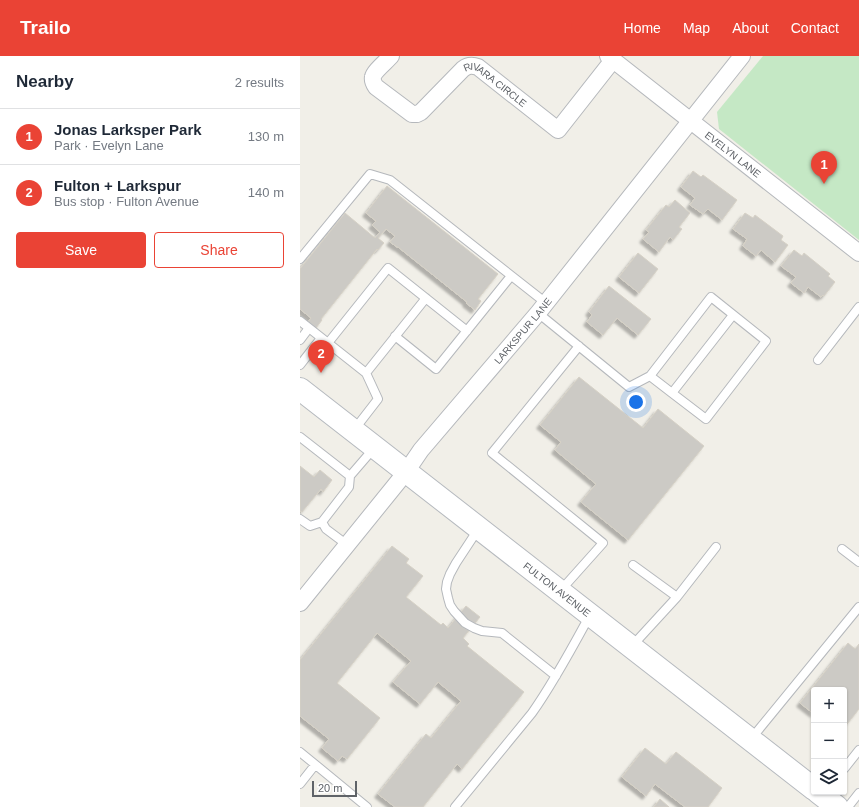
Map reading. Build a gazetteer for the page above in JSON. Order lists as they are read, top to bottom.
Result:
{
  "streets": {
    "main road": ["FULTON AVENUE"],
    "street": ["RIVARA CIRCLE", "EVELYN LANE", "LARKSPUR LANE"]
  },
  "crossings": [
    ["RIVARA CIRCLE", "EVELYN LANE"],
    ["EVELYN LANE", "LARKSPUR LANE"],
    ["LARKSPUR LANE", "FULTON AVENUE"]
  ],
  "scale_bar": "20 m",
  "page": {
    "header": "Trailo",
    "nav": [
      "Home",
      "Map",
      "About",
      "Contact"
    ],
    "heading": ["Nearby", "2 results"],
    "list": [
      {
        "mark": "1",
        "name": "Jonas Larksper Park",
        "note": "Park · Evelyn Lane",
        "value": "130 m"
      },
      {
        "mark": "2",
        "name": "Fulton + Larkspur",
        "note": "Bus stop · Fulton Avenue",
        "value": "140 m"
      }
    ],
    "pins": ["1", "2"],
    "buttons": ["Save", "Share"],
    "map_buttons": ["+", "−"],
    "scale": "20 m"
  }
}
